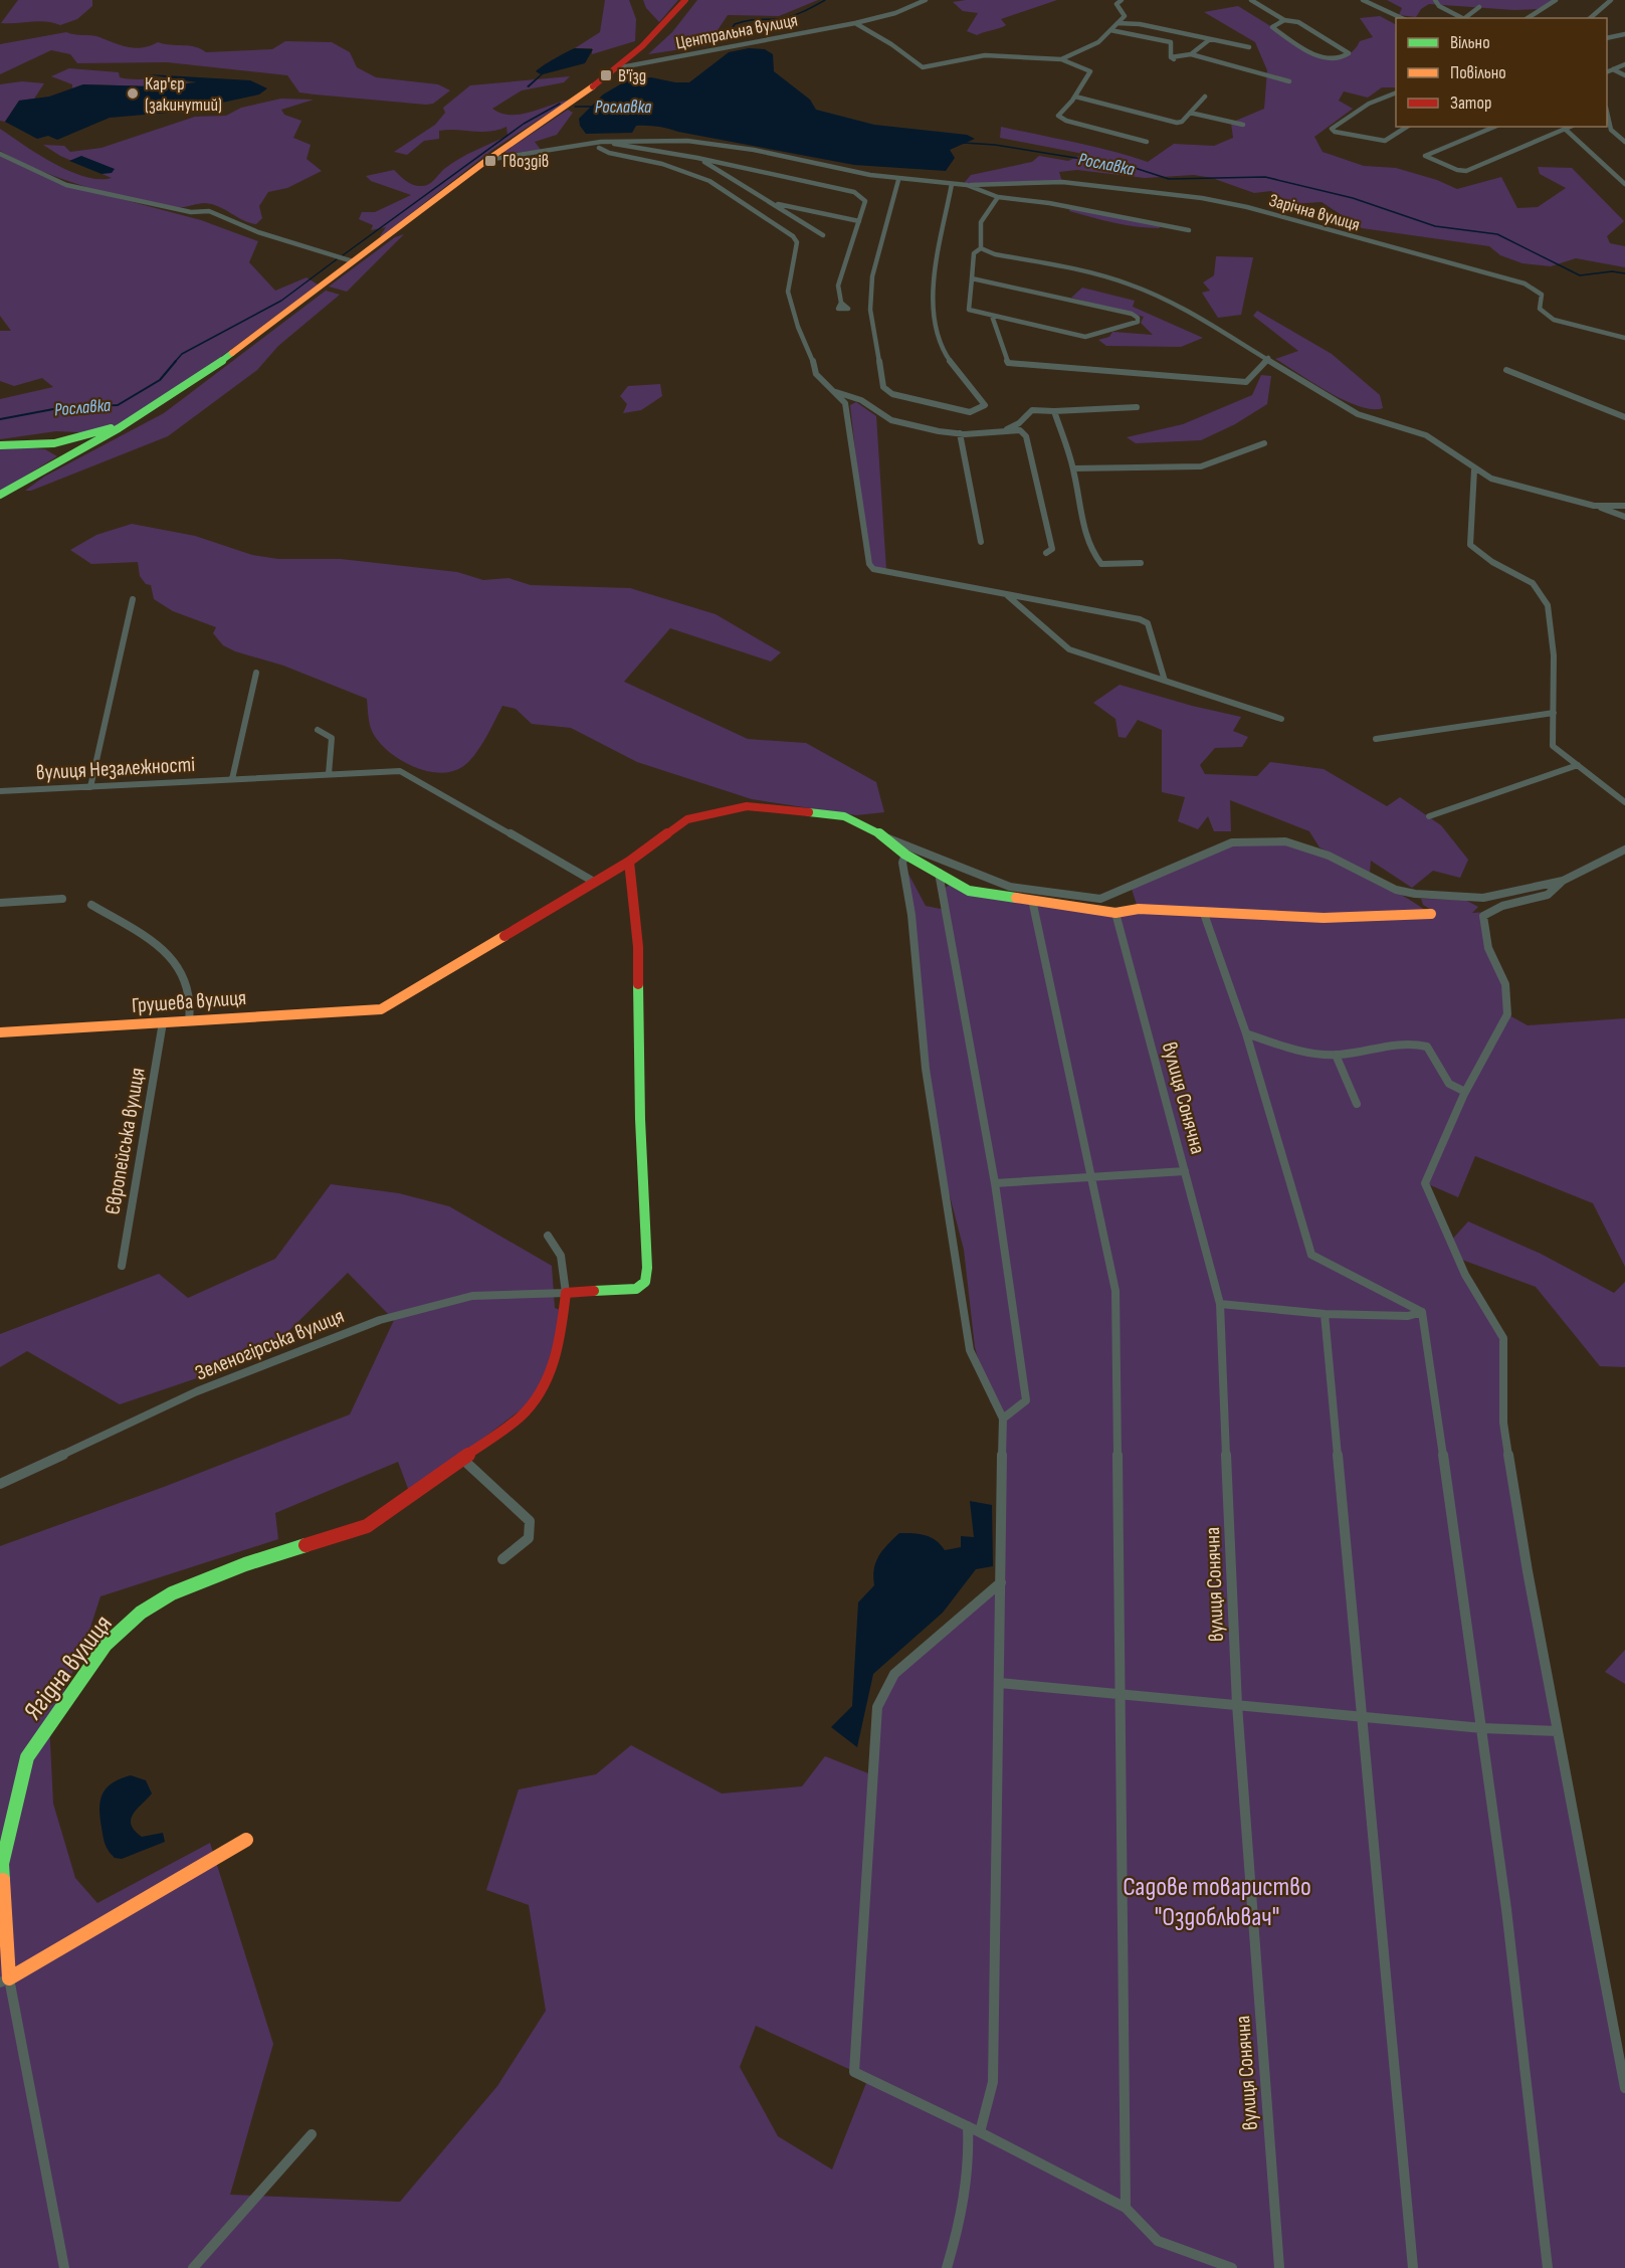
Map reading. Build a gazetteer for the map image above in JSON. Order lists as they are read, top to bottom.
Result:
{
  "streets": {
    "street": [
      "Центральна вулиця",
      "Зарічна вулиця",
      "вулиця Незалежності",
      "Грушева вулиця",
      "вулиця Сонячна",
      "Європейська вулиця",
      "Зеленогірська вулиця",
      "Ягідна вулиця"
    ]
  },
  "crossings": [
    ["вулиця Незалежності", "Грушева вулиця"],
    ["Грушева вулиця", "Європейська вулиця"],
    ["Зеленогірська вулиця", "Ягідна вулиця"]
  ],
  "water": ["Рославка"],
  "parks": ["Садове товариство \"Оздоблювач\""],
  "places": {
    "transit": ["В'їзд", "Гвоздів"],
    "other": ["Кар'єр (закинутий)"]
  },
  "legend": ["Вільно", "Повільно", "Затор"]
}
